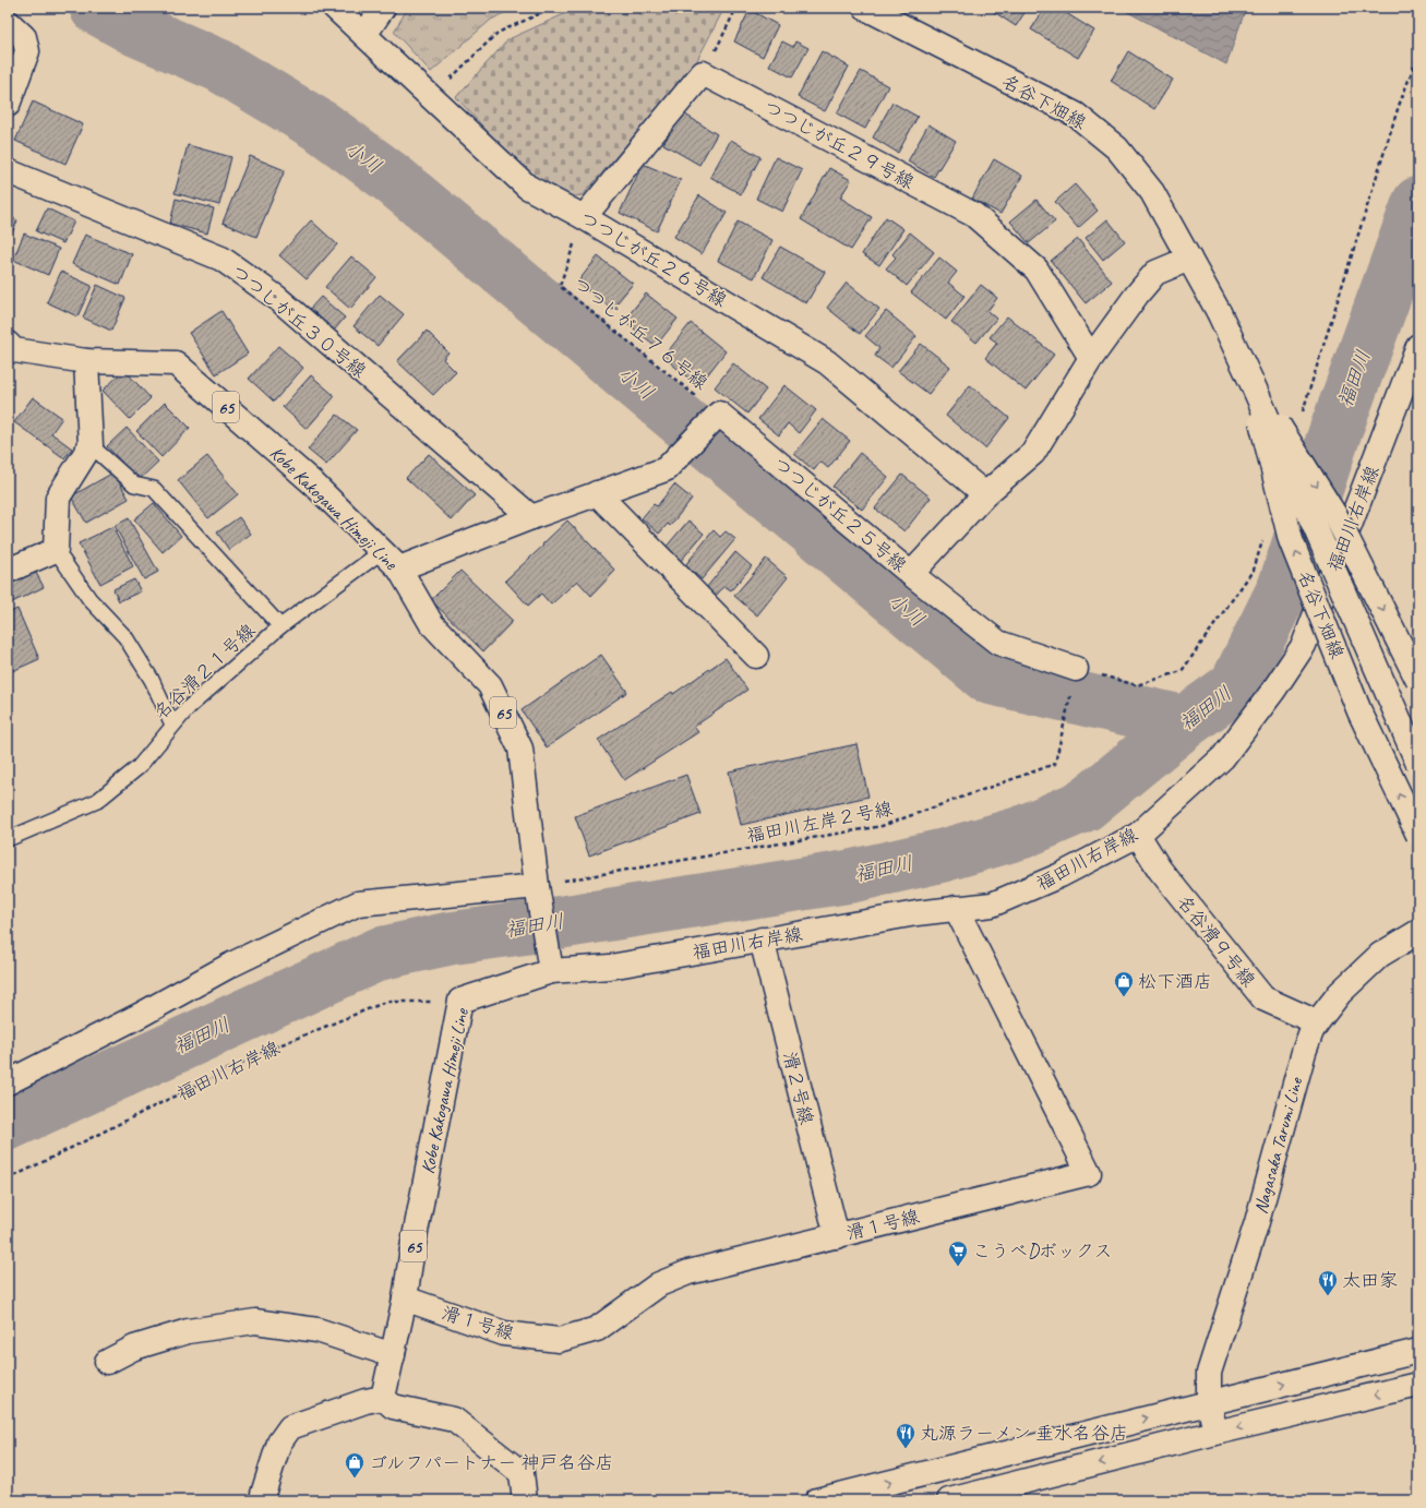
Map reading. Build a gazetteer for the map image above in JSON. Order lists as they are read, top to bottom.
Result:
{
  "streets": {
    "street": [
      "名谷下畑線",
      "つつじが丘２９号線",
      "つつじが丘２６号線",
      "つつじが丘３０号線",
      "65",
      "Kobe Kakogawa Himeji Line",
      "つつじが丘２５号線",
      "福田川右岸線",
      "名谷滑９号線",
      "滑２号線",
      "Nagasaka Tarumi Line",
      "滑１号線"
    ],
    "lane": ["名谷滑２１号線"],
    "path": ["つつじが丘７６号線", "福田川左岸２号線"]
  },
  "crossings": [
    ["名谷下畑線", "つつじが丘２５号線"],
    ["つつじが丘２９号線", "つつじが丘２５号線"],
    ["つつじが丘２６号線", "つつじが丘７６号線"],
    ["つつじが丘２６号線", "つつじが丘２５号線"],
    ["つつじが丘７６号線", "つつじが丘２５号線"],
    ["Kobe Kakogawa Himeji Line", "福田川右岸線"],
    ["Kobe Kakogawa Himeji Line", "名谷滑２１号線"],
    ["Kobe Kakogawa Himeji Line", "福田川左岸２号線"],
    ["Kobe Kakogawa Himeji Line", "滑１号線"],
    ["福田川右岸線", "名谷滑９号線"],
    ["福田川右岸線", "滑２号線"],
    ["福田川右岸線", "滑１号線"],
    ["名谷滑９号線", "Nagasaka Tarumi Line"],
    ["滑２号線", "滑１号線"]
  ],
  "water": ["小川", "福田川"],
  "places": {
    "shop": ["松下酒店", "ゴルフパートナー 神戸名谷店"],
    "supermarket": ["こうべDボックス"],
    "restaurant": ["太田家", "丸源ラーメン 垂水名谷店"]
  }
}
